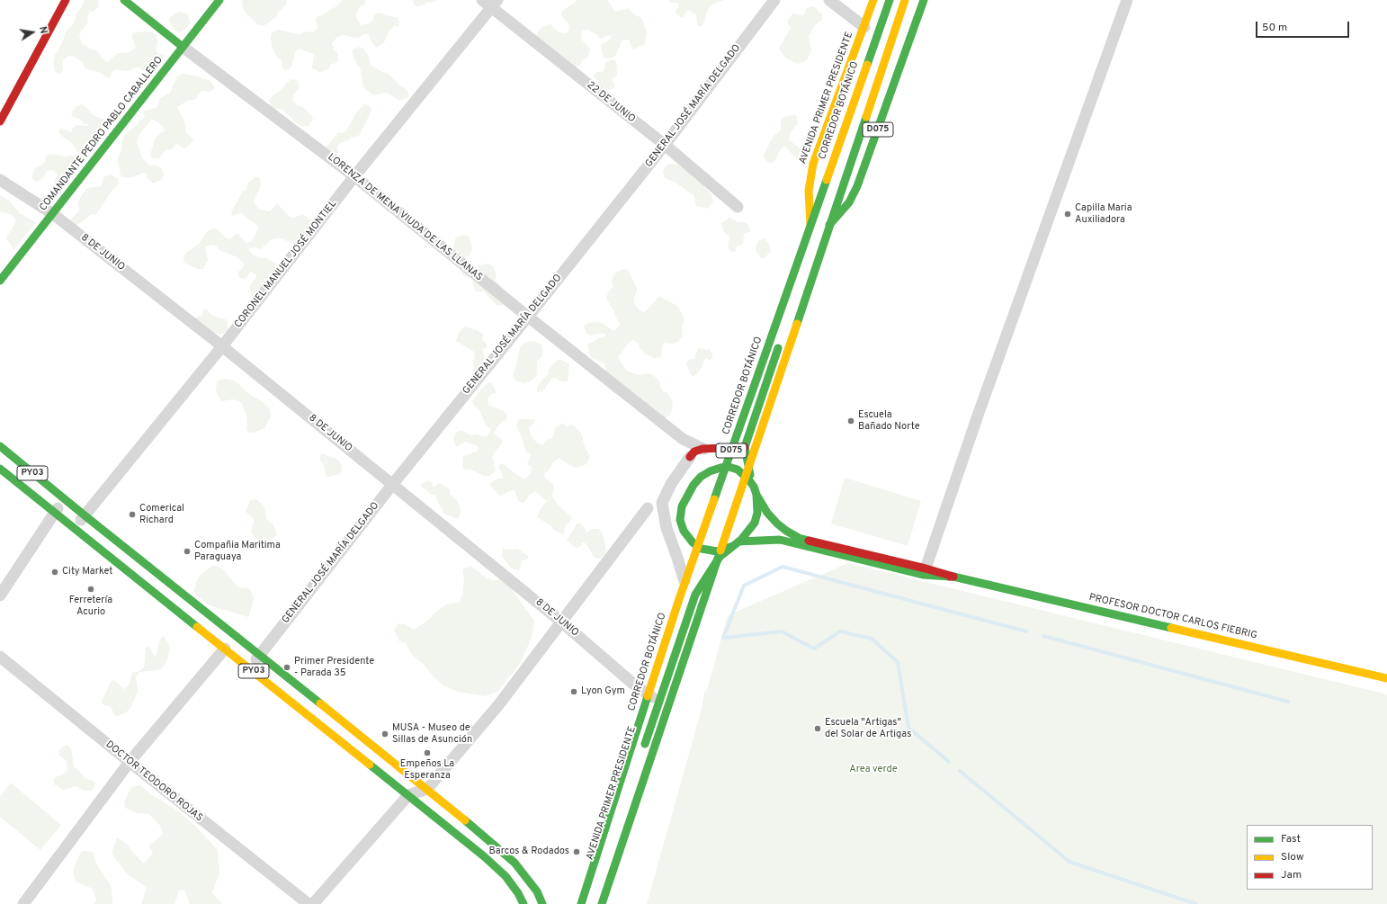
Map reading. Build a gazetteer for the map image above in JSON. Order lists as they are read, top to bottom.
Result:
{
  "streets": {
    "main road": [
      "AVENIDA PRIMER PRESIDENTE",
      "CORREDOR BOTÁNICO",
      "D075",
      "COMANDANTE PEDRO PABLO CABALLERO",
      "LORENZA DE MENA VIUDA DE LAS LLANAS",
      "PY03",
      "PROFESOR DOCTOR CARLOS FIEBRIG"
    ],
    "street": [
      "22 DE JUNIO",
      "GENERAL JOSÉ MARÍA DELGADO",
      "8 DE JUNIO",
      "CORONEL MANUEL JOSÉ MONTIEL",
      "DOCTOR TEODORO ROJAS"
    ]
  },
  "crossings": [
    ["AVENIDA PRIMER PRESIDENTE", "CORREDOR BOTÁNICO"],
    ["AVENIDA PRIMER PRESIDENTE", "LORENZA DE MENA VIUDA DE LAS LLANAS"],
    ["AVENIDA PRIMER PRESIDENTE", "8 DE JUNIO"],
    ["AVENIDA PRIMER PRESIDENTE", "PROFESOR DOCTOR CARLOS FIEBRIG"],
    ["22 DE JUNIO", "GENERAL JOSÉ MARÍA DELGADO"],
    ["22 DE JUNIO", "CORONEL MANUEL JOSÉ MONTIEL"],
    ["GENERAL JOSÉ MARÍA DELGADO", "LORENZA DE MENA VIUDA DE LAS LLANAS"],
    ["GENERAL JOSÉ MARÍA DELGADO", "8 DE JUNIO"],
    ["GENERAL JOSÉ MARÍA DELGADO", "PY03"],
    ["COMANDANTE PEDRO PABLO CABALLERO", "LORENZA DE MENA VIUDA DE LAS LLANAS"],
    ["COMANDANTE PEDRO PABLO CABALLERO", "8 DE JUNIO"],
    ["LORENZA DE MENA VIUDA DE LAS LLANAS", "CORONEL MANUEL JOSÉ MONTIEL"],
    ["LORENZA DE MENA VIUDA DE LAS LLANAS", "PROFESOR DOCTOR CARLOS FIEBRIG"],
    ["8 DE JUNIO", "CORONEL MANUEL JOSÉ MONTIEL"],
    ["CORONEL MANUEL JOSÉ MONTIEL", "PY03"]
  ],
  "parks": ["Area verde"],
  "places": [
    "Capilla Maria Auxiliadora",
    "Escuela Bañado Norte",
    "Comerical Richard",
    "Compañia Maritima Paraguaya",
    "City Market",
    "Ferretería Acurio",
    "Primer Presidente - Parada 35",
    "Lyon Gym",
    "Escuela \"Artigas\" del Solar de Artigas",
    "MUSA - Museo de Sillas de Asunción",
    "Empeños La Esperanza",
    "Barcos & Rodados"
  ],
  "legend": ["Fast", "Slow", "Jam"],
  "scale_bar": "50 m",
  "north": "right"
}
